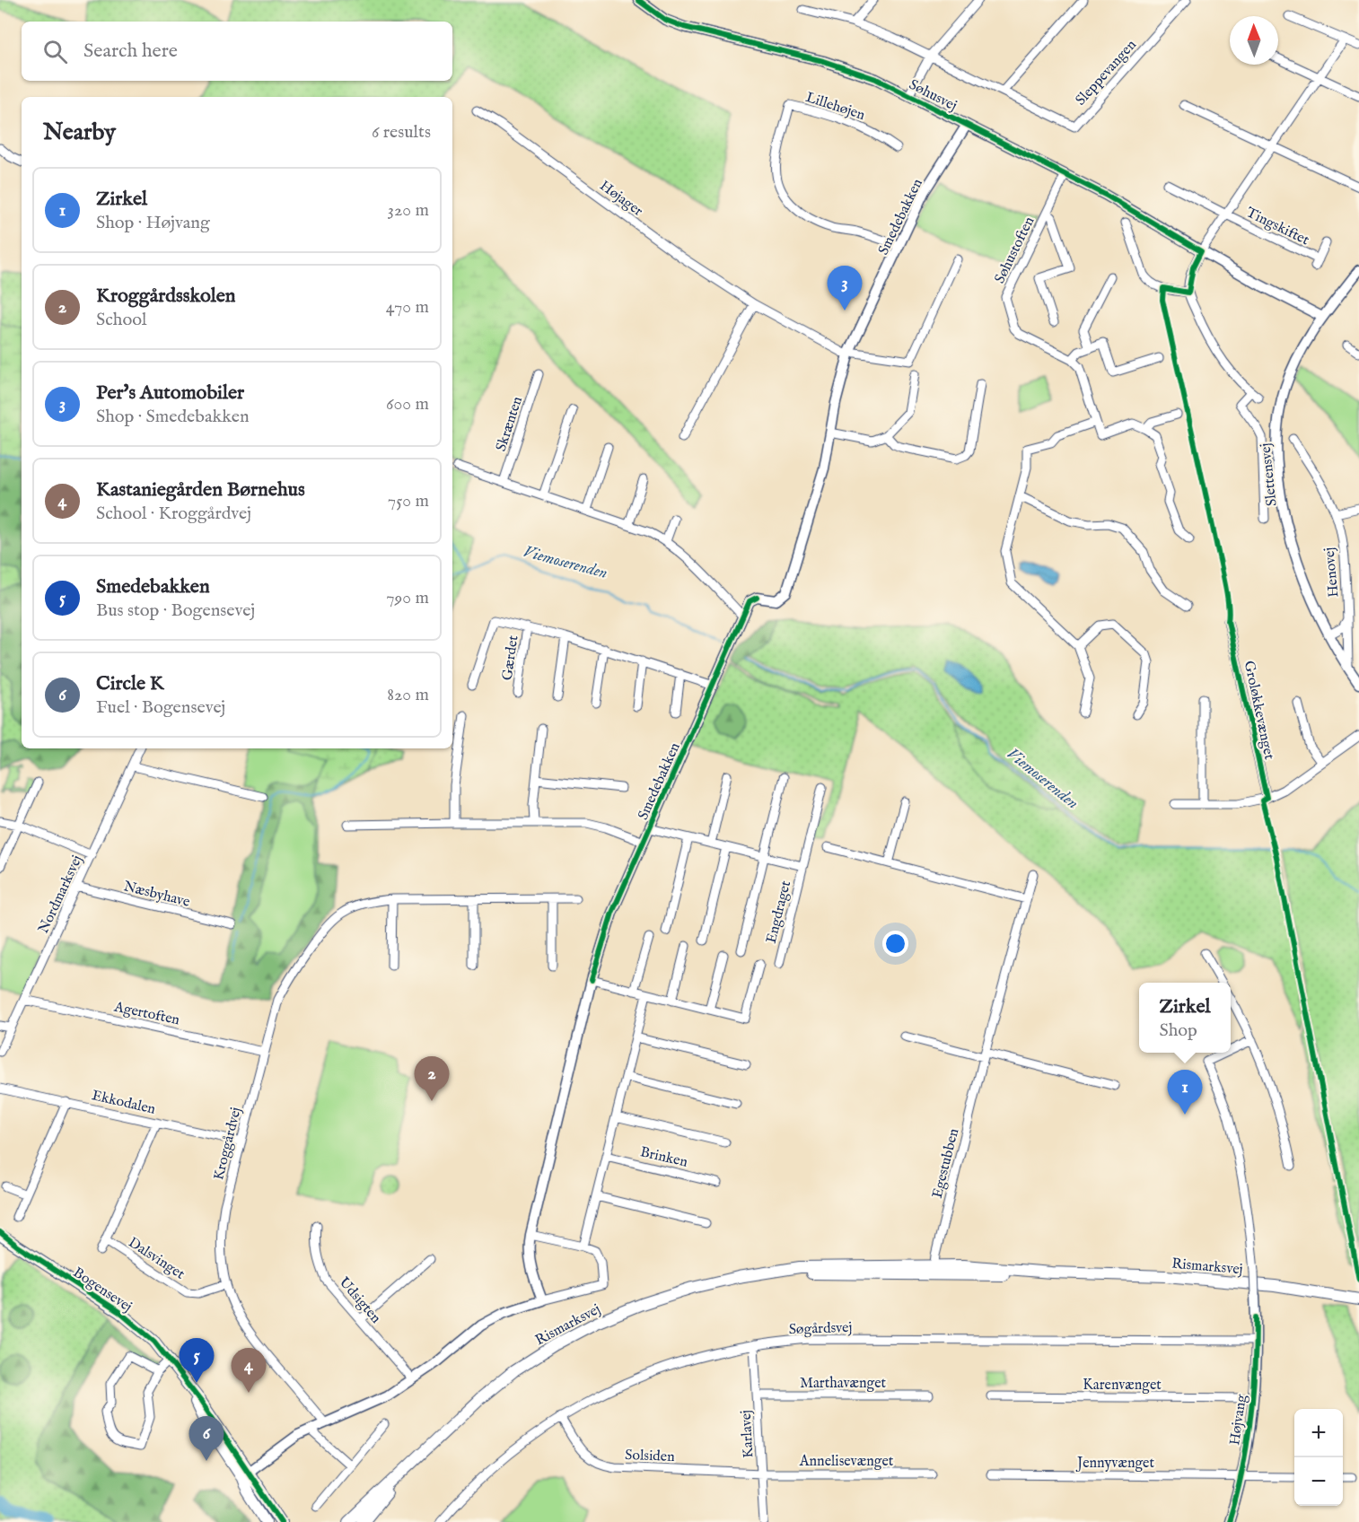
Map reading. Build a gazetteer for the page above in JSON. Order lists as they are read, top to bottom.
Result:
{
  "streets": {
    "main road": ["Rismarksvej", "Bogensevej"],
    "street": [
      "Sleppevangen",
      "Søhusvej",
      "Lillehøjen",
      "Højager",
      "Smedebakken",
      "Tingskiftet",
      "Søhustoften",
      "Skrænten",
      "Slettensvej",
      "Henovej",
      "Gærdet",
      "Groløkkevænget",
      "Næsbyhave",
      "Nordmarksvej",
      "Engdraget",
      "Agertoften",
      "Ekkodalen",
      "Kroggårdvej",
      "Brinken",
      "Egestubben",
      "Dalsvinget",
      "Udsigten",
      "Søgårdsvej",
      "Marthavænget",
      "Karenvænget",
      "Højvang",
      "Karlavej",
      "Solsiden",
      "Annelisevænget",
      "Jennyvænget"
    ]
  },
  "crossings": [
    ["Søhusvej", "Smedebakken"],
    ["Søhusvej", "Tingskiftet"],
    ["Søhusvej", "Søhustoften"],
    ["Søhusvej", "Slettensvej"],
    ["Lillehøjen", "Smedebakken"],
    ["Højager", "Smedebakken"],
    ["Smedebakken", "Gærdet"],
    ["Smedebakken", "Engdraget"],
    ["Slettensvej", "Henovej"],
    ["Næsbyhave", "Nordmarksvej"],
    ["Nordmarksvej", "Agertoften"],
    ["Agertoften", "Kroggårdvej"],
    ["Ekkodalen", "Kroggårdvej"],
    ["Ekkodalen", "Dalsvinget"],
    ["Kroggårdvej", "Dalsvinget"],
    ["Egestubben", "Rismarksvej"],
    ["Søgårdsvej", "Højvang"],
    ["Søgårdsvej", "Karlavej"],
    ["Søgårdsvej", "Solsiden"],
    ["Marthavænget", "Karlavej"],
    ["Karenvænget", "Højvang"],
    ["Højvang", "Jennyvænget"],
    ["Karlavej", "Solsiden"],
    ["Karlavej", "Annelisevænget"],
    ["Solsiden", "Annelisevænget"]
  ],
  "water": ["Viemoserenden"],
  "north": "top",
  "page": {
    "search": "Search here",
    "heading": ["Nearby", "6 results"],
    "list": [
      {
        "mark": "1",
        "name": "Zirkel",
        "note": "Shop · Højvang",
        "value": "320 m"
      },
      {
        "mark": "2",
        "name": "Kroggårdsskolen",
        "note": "School",
        "value": "470 m"
      },
      {
        "mark": "3",
        "name": "Per's Automobiler",
        "note": "Shop · Smedebakken",
        "value": "600 m"
      },
      {
        "mark": "4",
        "name": "Kastaniegården Børnehus",
        "note": "School · Kroggårdvej",
        "value": "750 m"
      },
      {
        "mark": "5",
        "name": "Smedebakken",
        "note": "Bus stop · Bogensevej",
        "value": "790 m"
      },
      {
        "mark": "6",
        "name": "Circle K",
        "note": "Fuel · Bogensevej",
        "value": "820 m"
      }
    ],
    "pins": [
      "3",
      "2",
      "1",
      "5",
      "4",
      "6"
    ],
    "popup": ["Zirkel", "Shop"],
    "map_buttons": ["+", "−"]
  }
}
